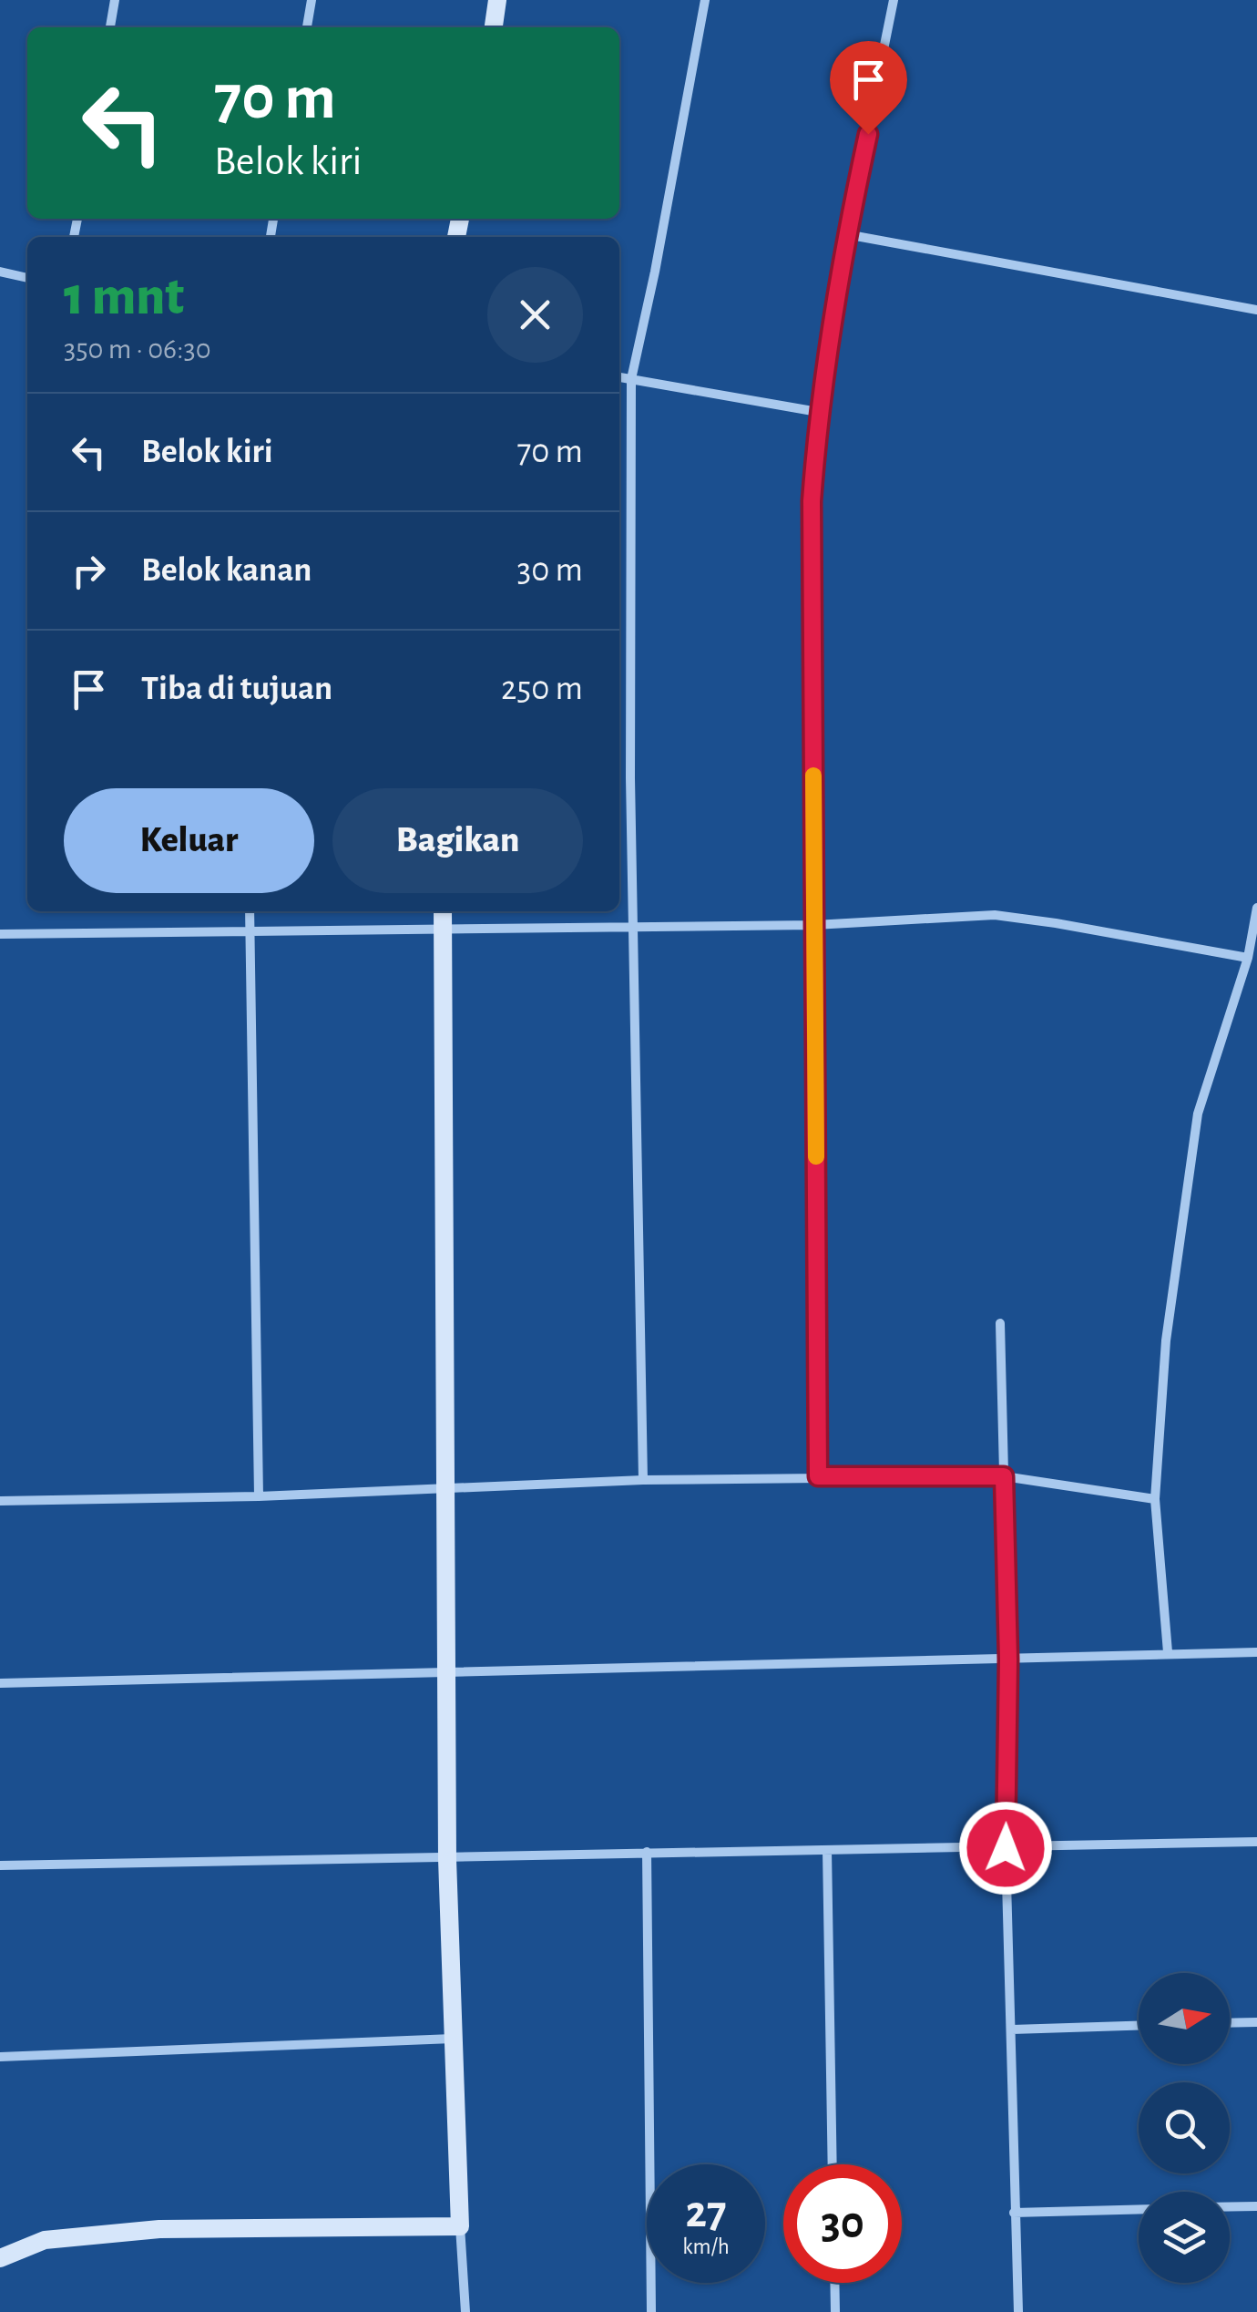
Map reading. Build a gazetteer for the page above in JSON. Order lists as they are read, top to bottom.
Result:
{
  "north": "right",
  "page": {
    "turn": ["70 m", "Belok kiri"],
    "heading": ["1 mnt", "350 m · 06:30"],
    "list": [
      {
        "name": "Belok kiri",
        "value": "70 m"
      },
      {
        "name": "Belok kanan",
        "value": "30 m"
      },
      {
        "name": "Tiba di tujuan",
        "value": "250 m"
      }
    ],
    "buttons": ["Keluar", "Bagikan"],
    "speed": "27 km/h",
    "limit": "30"
  }
}
